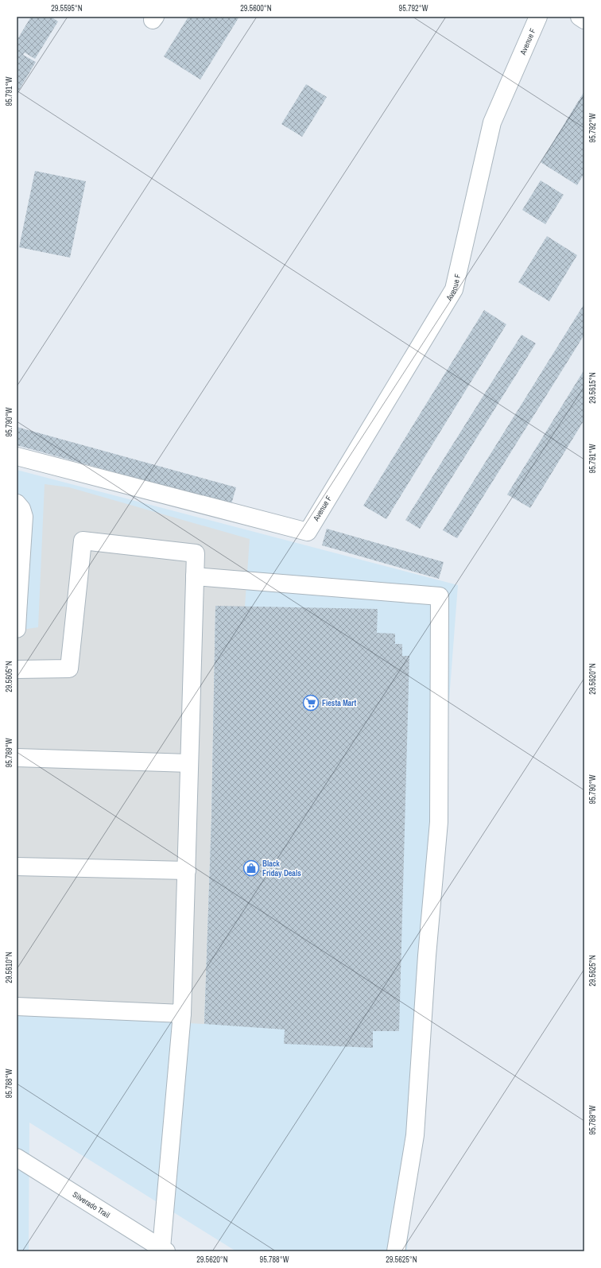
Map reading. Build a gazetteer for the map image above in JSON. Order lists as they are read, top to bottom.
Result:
{
  "streets": {
    "street": ["Avenue F", "Silverado Trail"]
  },
  "places": {
    "supermarket": ["Fiesta Mart"],
    "shop": ["Black Friday Deals"]
  },
  "coordinates": [
    "29.5595°N",
    "29.5600°N",
    "95.792°W",
    "95.791°W",
    "29.5615°N",
    "95.790°W",
    "29.5605°N",
    "29.5620°N",
    "95.789°W",
    "29.5610°N",
    "29.5625°N",
    "95.788°W"
  ]
}
